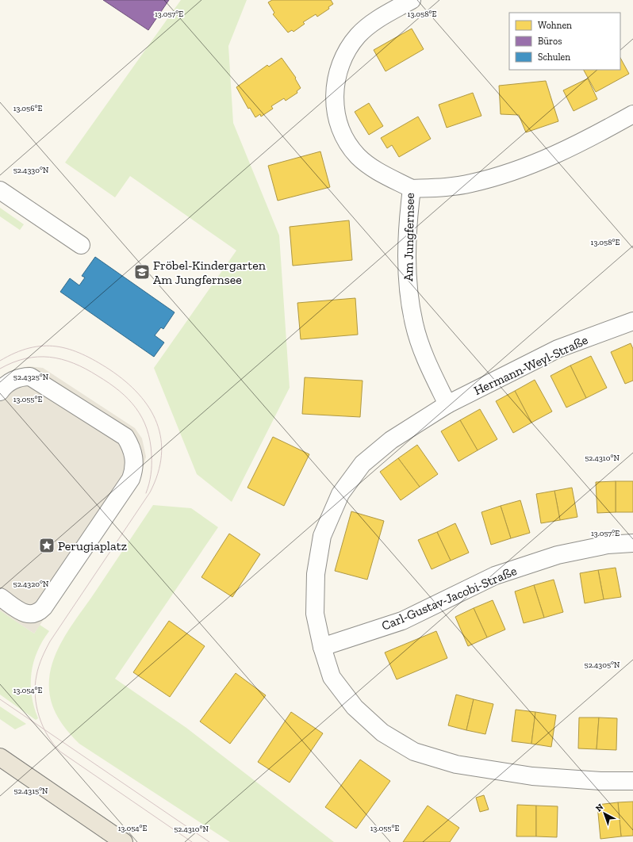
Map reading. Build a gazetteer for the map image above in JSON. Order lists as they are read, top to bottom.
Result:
{
  "streets": {
    "street": ["Am Jungfernsee", "Hermann-Weyl-Straße", "Carl-Gustav-Jacobi-Straße"]
  },
  "crossings": [
    ["Am Jungfernsee", "Hermann-Weyl-Straße"],
    ["Hermann-Weyl-Straße", "Carl-Gustav-Jacobi-Straße"]
  ],
  "places": {
    "school or university": ["Fröbel-Kindergarten Am Jungfernsee"],
    "place": ["Perugiaplatz"]
  },
  "legend": ["Wohnen", "Büros", "Schulen"],
  "north": "top left",
  "coordinates": [
    "13.058°E",
    "13.057°E",
    "13.056°E",
    "52.4330°N",
    "52.4325°N",
    "13.055°E",
    "52.4310°N",
    "52.4320°N",
    "52.4305°N",
    "13.054°E",
    "52.4315°N"
  ]
}
